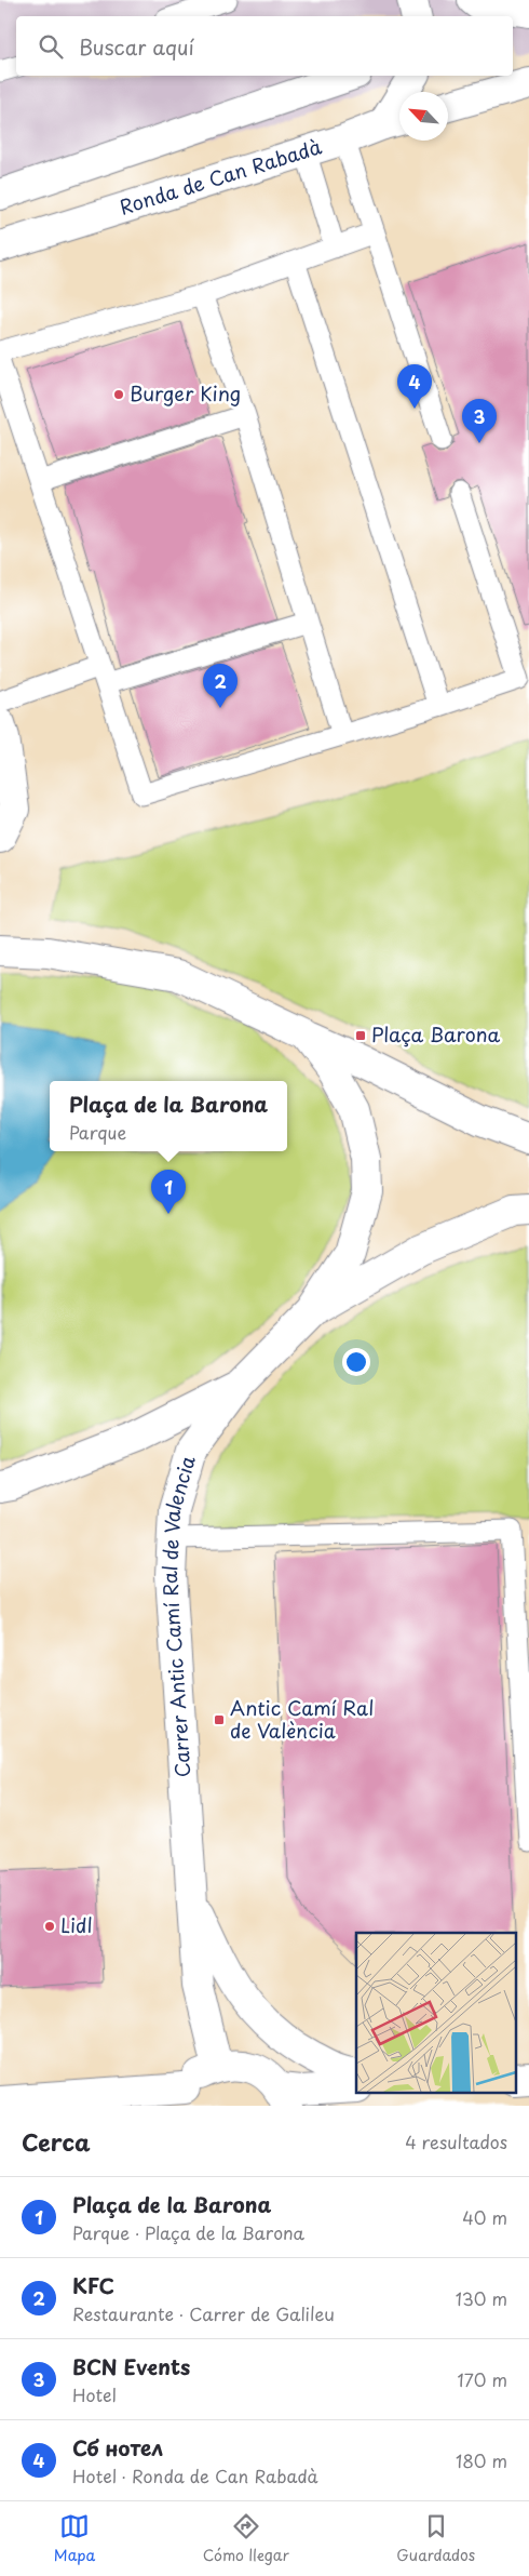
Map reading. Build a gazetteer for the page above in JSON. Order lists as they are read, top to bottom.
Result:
{
  "streets": {
    "main road": ["Ronda de Can Rabadà", "Carrer Antic Camí Ral de Valencia"]
  },
  "places": {
    "other": ["Burger King", "Lidl"],
    "transit": ["Plaça Barona", "Antic Camí Ral de València"]
  },
  "north": "top left",
  "page": {
    "search": "Buscar aquí",
    "pins": [
      "4",
      "3",
      "2",
      "1"
    ],
    "popup": ["Plaça de la Barona", "Parque"],
    "heading": ["Cerca", "4 resultados"],
    "list": [
      {
        "mark": "1",
        "name": "Plaça de la Barona",
        "note": "Parque · Plaça de la Barona",
        "value": "40 m"
      },
      {
        "mark": "2",
        "name": "KFC",
        "note": "Restaurante · Carrer de Galileu",
        "value": "130 m"
      },
      {
        "mark": "3",
        "name": "BCN Events",
        "note": "Hotel",
        "value": "170 m"
      },
      {
        "mark": "4",
        "name": "Сб нотел",
        "note": "Hotel · Ronda de Can Rabadà",
        "value": "180 m"
      }
    ],
    "nav": ["Mapa", "Cómo llegar", "Guardados"]
  }
}
